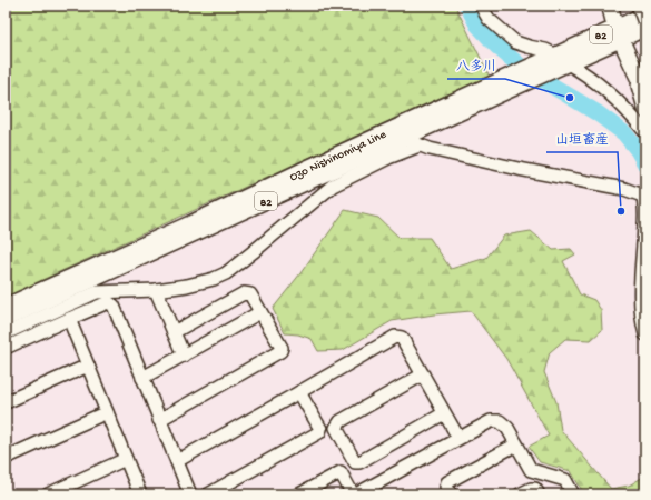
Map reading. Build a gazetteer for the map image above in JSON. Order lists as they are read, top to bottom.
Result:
{
  "streets": {
    "main road": ["82", "Ozo Nishinomiya Line"]
  },
  "places": ["八多川", "山垣畜産"]
}
